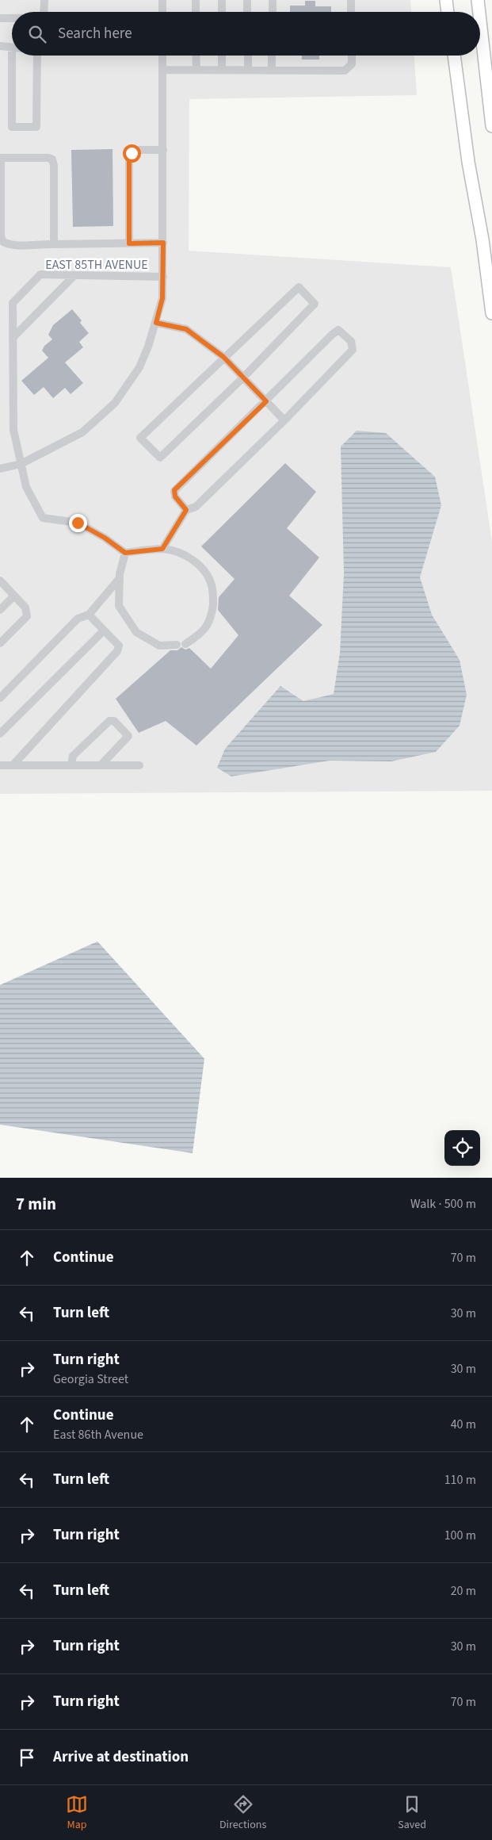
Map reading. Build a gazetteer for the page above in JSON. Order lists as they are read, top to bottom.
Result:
{
  "streets": {
    "street": ["EAST 85TH AVENUE"]
  },
  "page": {
    "search": "Search here",
    "heading": ["7 min", "Walk · 500 m"],
    "list": [
      ["Continue", "70 m"],
      ["Turn left", "30 m"],
      ["Turn right", "Georgia Street", "30 m"],
      ["Continue", "East 86th Avenue", "40 m"],
      ["Turn left", "110 m"],
      ["Turn right", "100 m"],
      ["Turn left", "20 m"],
      ["Turn right", "30 m"],
      ["Turn right", "70 m"],
      "Arrive at destination"
    ],
    "nav": ["Map", "Directions", "Saved"]
  }
}
